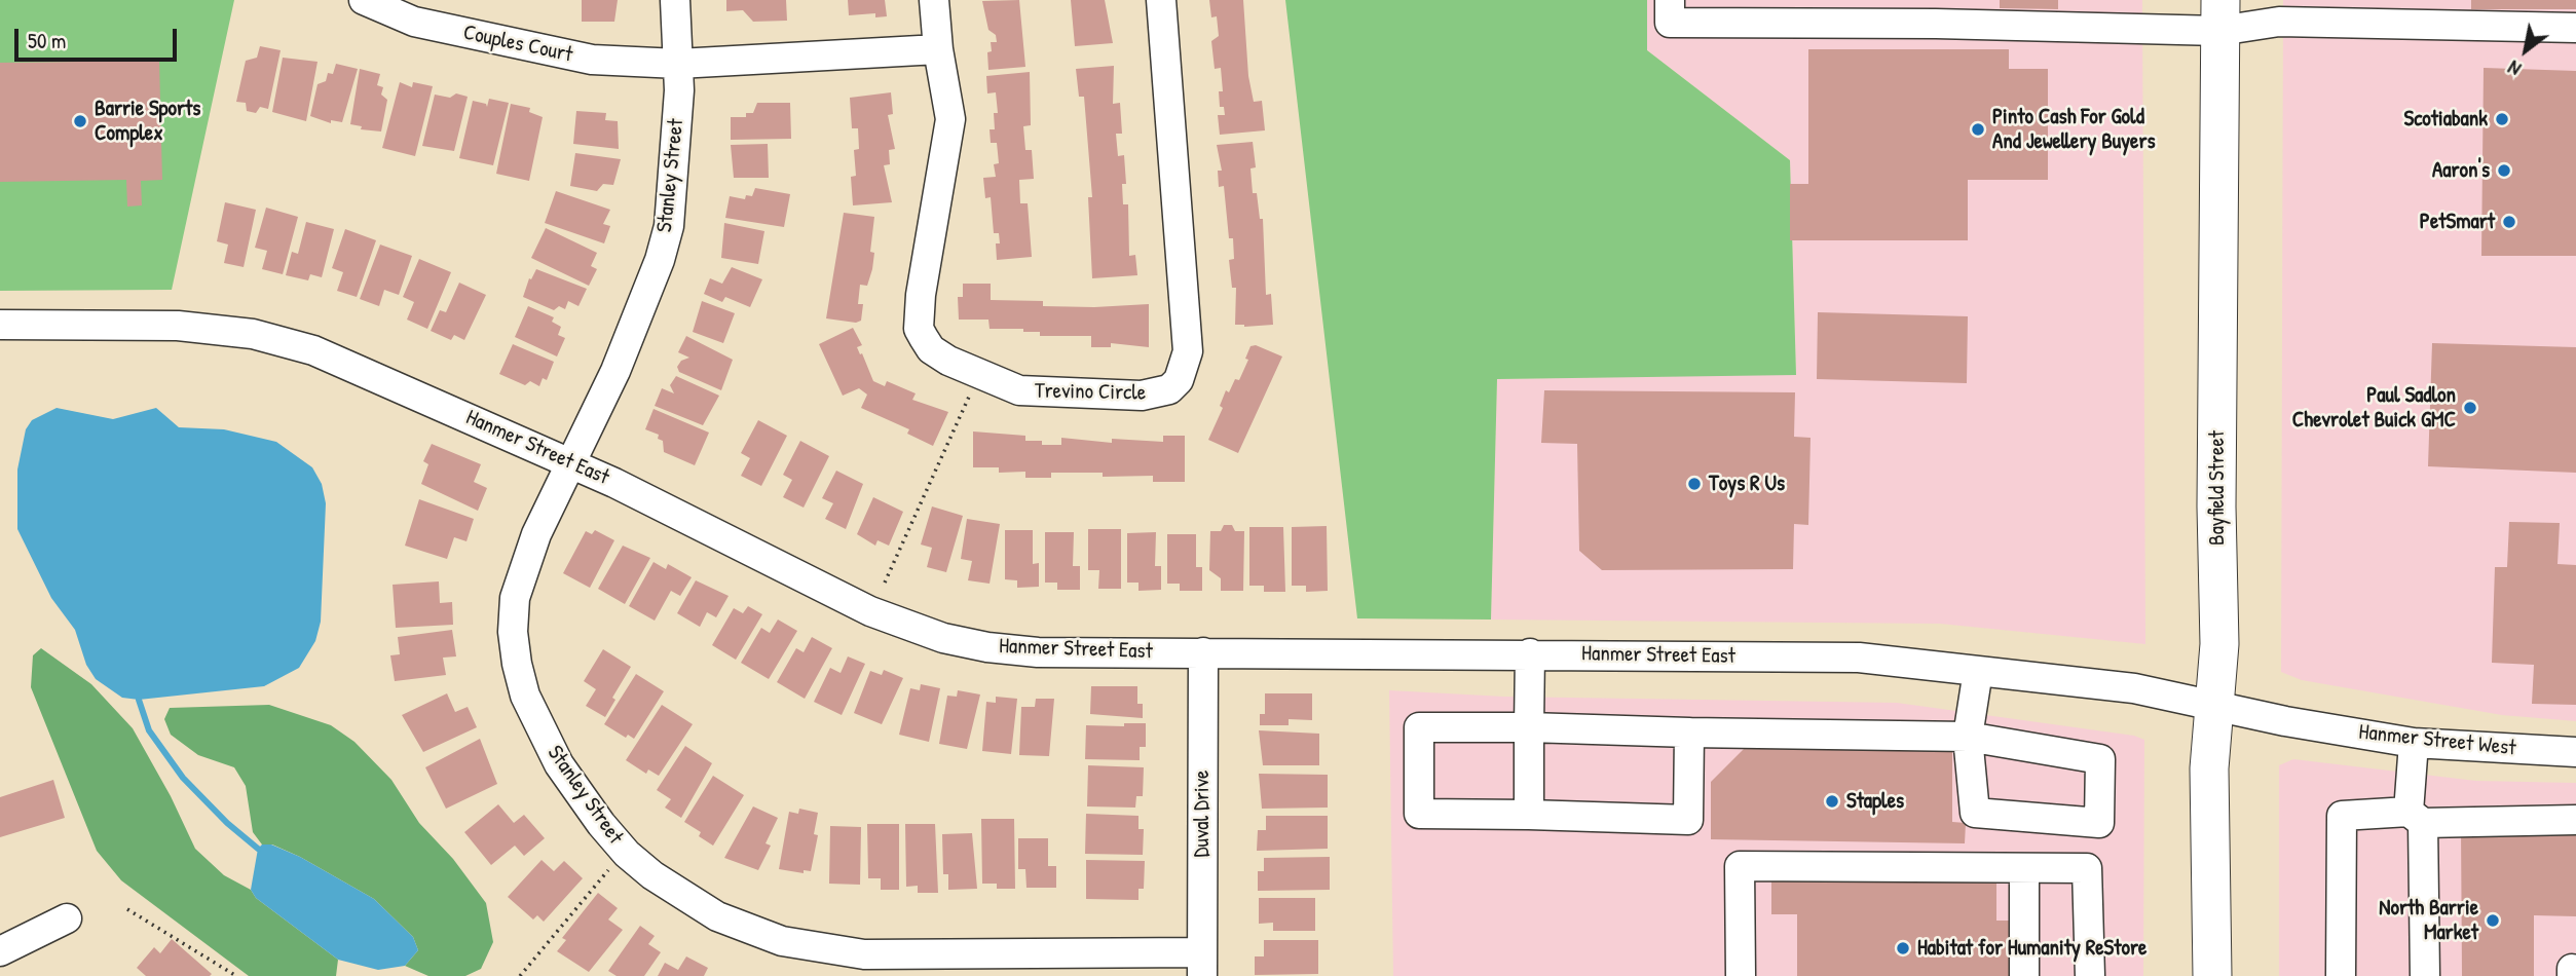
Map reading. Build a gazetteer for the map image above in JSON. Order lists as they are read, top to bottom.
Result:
{
  "streets": {
    "main road": ["Bayfield Street"],
    "street": [
      "Couples Court",
      "Stanley Street",
      "Trevino Circle",
      "Hanmer Street East",
      "Hanmer Street West",
      "Duval Drive"
    ]
  },
  "crossings": [
    ["Couples Court", "Stanley Street"],
    ["Stanley Street", "Hanmer Street East"],
    ["Stanley Street", "Duval Drive"],
    ["Hanmer Street East", "Bayfield Street"],
    ["Hanmer Street East", "Hanmer Street West"],
    ["Hanmer Street East", "Duval Drive"],
    ["Bayfield Street", "Hanmer Street West"]
  ],
  "places": [
    "Scotiabank",
    "Barrie Sports Complex",
    "Pinto Cash For Gold And Jewellery Buyers",
    "Aaron's",
    "PetSmart",
    "Paul Sadlon Chevrolet Buick GMC",
    "Toys R Us",
    "Staples",
    "North Barrie Market",
    "Habitat for Humanity ReStore"
  ],
  "scale_bar": "50 m",
  "north": "bottom left"
}
